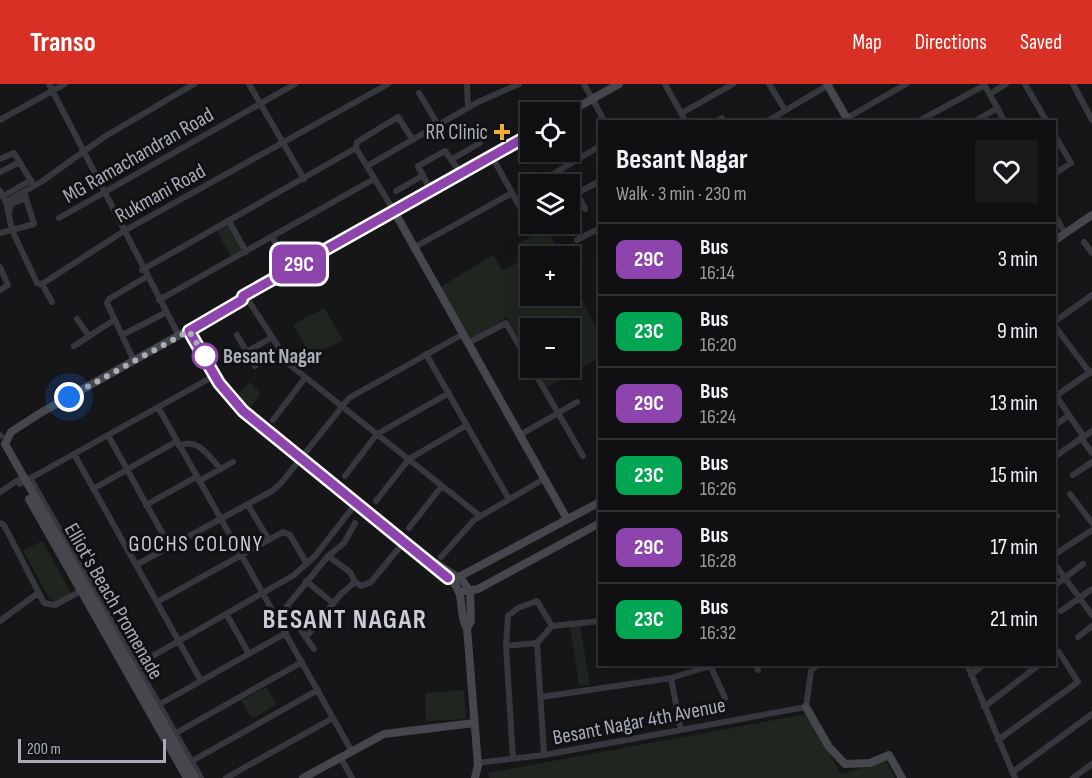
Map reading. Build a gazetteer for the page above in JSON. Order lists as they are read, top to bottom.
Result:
{
  "streets": {
    "street": [
      "MG Ramachandran Road",
      "Rukmani Road",
      "Elliot's Beach Promenade",
      "Besant Nagar 4th Avenue"
    ]
  },
  "districts": ["GOCHS COLONY", "BESANT NAGAR"],
  "places": {
    "health": ["RR Clinic"],
    "other": ["Besant Nagar"]
  },
  "lines": ["bus line 29C"],
  "scale_bar": "200 m",
  "page": {
    "header": "Transo",
    "nav": ["Map", "Directions", "Saved"],
    "on_map": "29C",
    "map_buttons": ["+", "−"],
    "heading": ["Besant Nagar", "Walk · 3 min · 230 m"],
    "list": [
      {
        "mark": "29C",
        "name": "Bus",
        "note": "16:14",
        "value": "3 min"
      },
      {
        "mark": "23C",
        "name": "Bus",
        "note": "16:20",
        "value": "9 min"
      },
      {
        "mark": "29C",
        "name": "Bus",
        "note": "16:24",
        "value": "13 min"
      },
      {
        "mark": "23C",
        "name": "Bus",
        "note": "16:26",
        "value": "15 min"
      },
      {
        "mark": "29C",
        "name": "Bus",
        "note": "16:28",
        "value": "17 min"
      },
      {
        "mark": "23C",
        "name": "Bus",
        "note": "16:32",
        "value": "21 min"
      }
    ],
    "scale": "200 m"
  }
}
